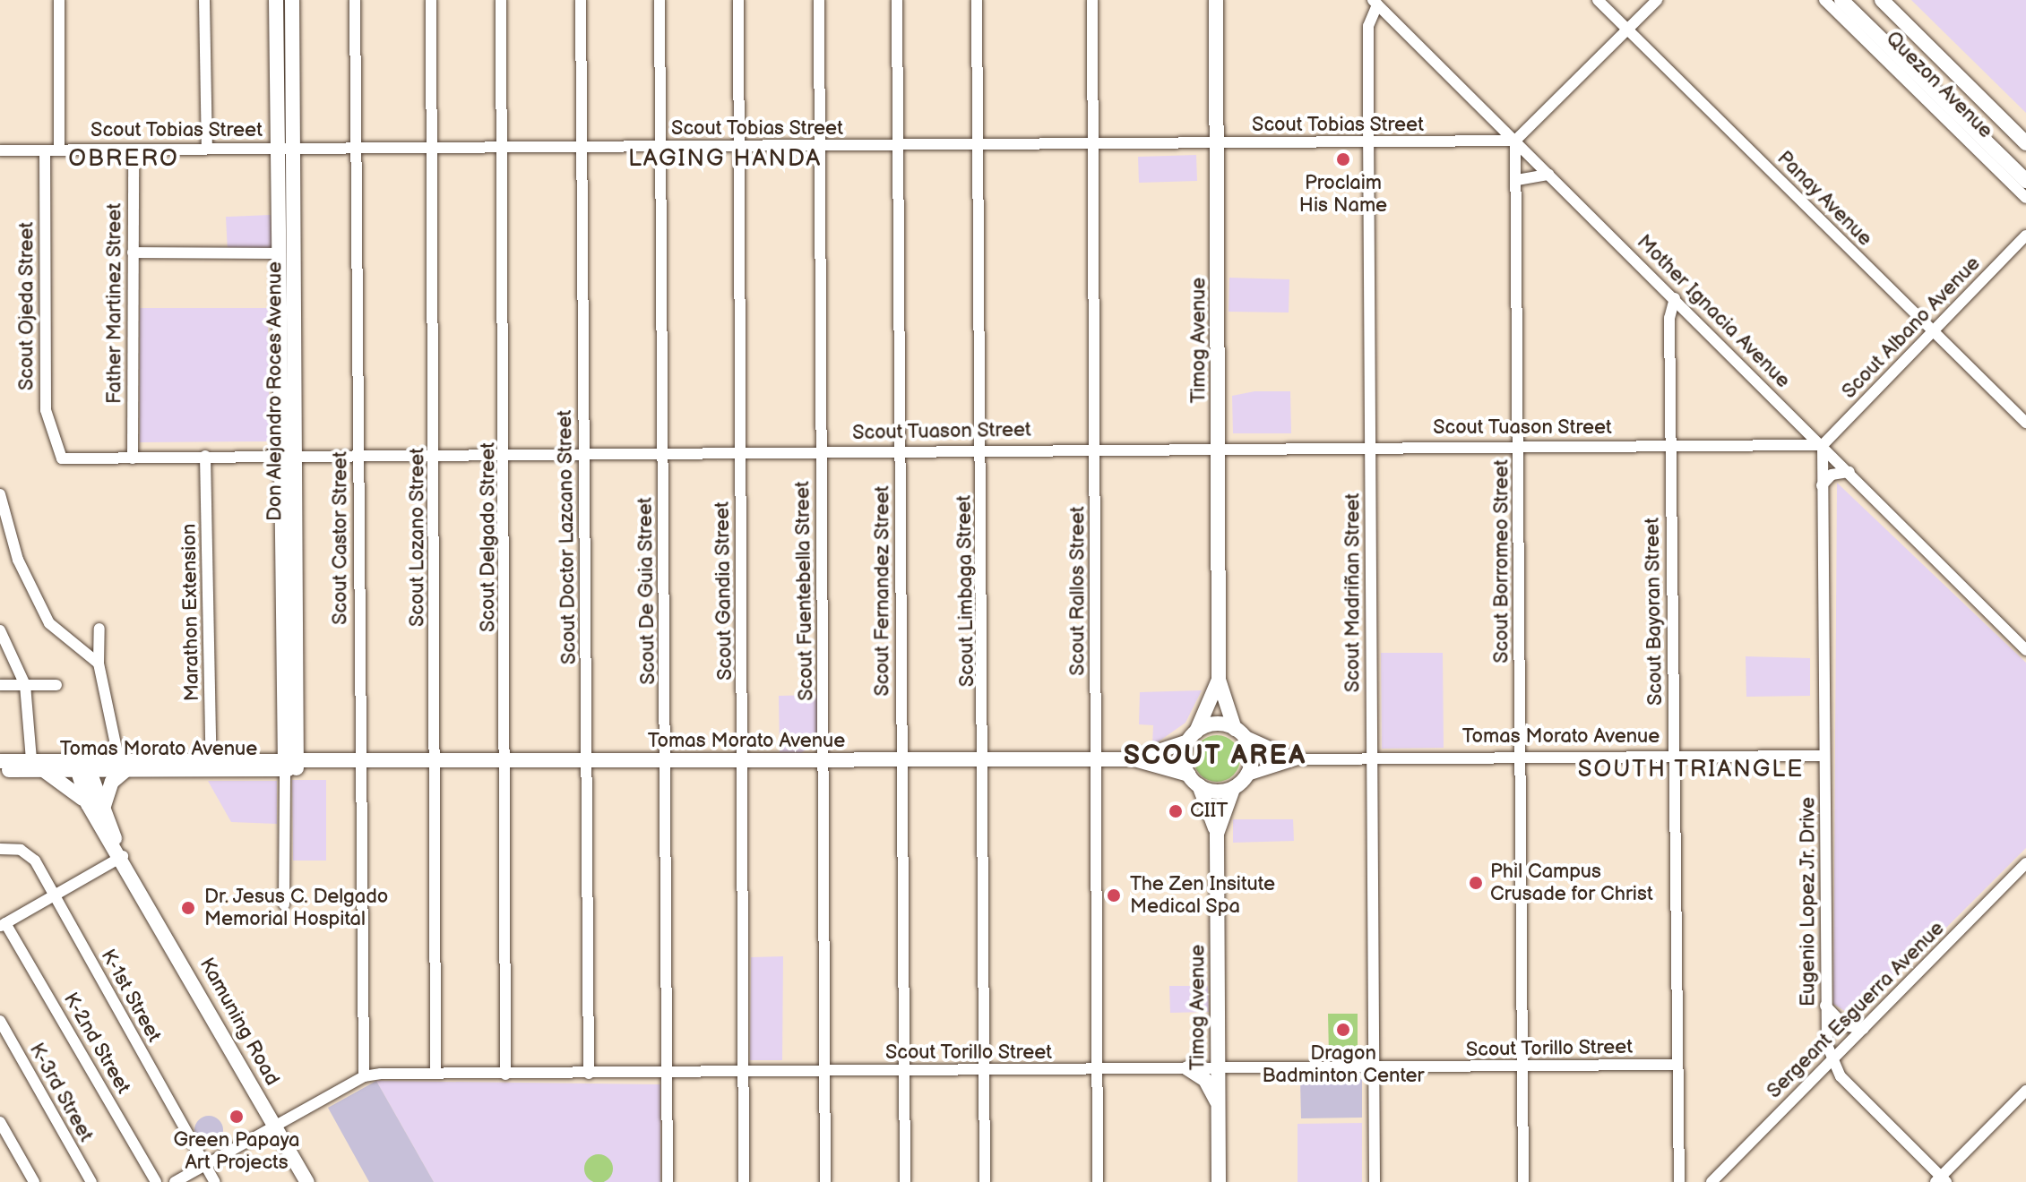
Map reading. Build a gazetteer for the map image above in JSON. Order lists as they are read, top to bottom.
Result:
{
  "streets": {
    "main road": [
      "Quezon Avenue",
      "Timog Avenue",
      "Don Alejandro Roces Avenue",
      "Tomas Morato Avenue",
      "Kamuning Road"
    ],
    "street": [
      "Scout Tobias Street",
      "Panay Avenue",
      "Father Martinez Street",
      "Scout Ojeda Street",
      "Mother Ignacia Avenue",
      "Scout Albano Avenue",
      "Scout Tuason Street",
      "Scout Lozano Street",
      "Scout Delgado Street",
      "Scout Doctor Lazcano Street",
      "Scout Castor Street",
      "Scout Borromeo Street",
      "Scout De Guia Street",
      "Scout Gandia Street",
      "Scout Fuentebella Street",
      "Scout Fernandez Street",
      "Scout Limbaga Street",
      "Scout Rallos Street",
      "Scout Madriñan Street",
      "Scout Bayoran Street",
      "Marathon Extension",
      "Eugenio Lopez Jr. Drive",
      "K-1st Street",
      "Sergeant Esguerra Avenue",
      "K-2nd Street",
      "Scout Torillo Street",
      "K-3rd Street"
    ]
  },
  "crossings": [
    ["Scout Tobias Street", "Father Martinez Street"],
    ["Scout Tobias Street", "Scout Ojeda Street"],
    ["Scout Tobias Street", "Mother Ignacia Avenue"],
    ["Scout Tobias Street", "Timog Avenue"],
    ["Scout Tobias Street", "Don Alejandro Roces Avenue"],
    ["Scout Tobias Street", "Scout Lozano Street"],
    ["Scout Tobias Street", "Scout Delgado Street"],
    ["Scout Tobias Street", "Scout Doctor Lazcano Street"],
    ["Scout Tobias Street", "Scout Castor Street"],
    ["Scout Tobias Street", "Scout Borromeo Street"],
    ["Scout Tobias Street", "Scout De Guia Street"],
    ["Scout Tobias Street", "Scout Gandia Street"],
    ["Scout Tobias Street", "Scout Fuentebella Street"],
    ["Scout Tobias Street", "Scout Fernandez Street"],
    ["Scout Tobias Street", "Scout Limbaga Street"],
    ["Scout Tobias Street", "Scout Rallos Street"],
    ["Scout Tobias Street", "Scout Madriñan Street"],
    ["Panay Avenue", "Scout Albano Avenue"],
    ["Father Martinez Street", "Scout Tuason Street"],
    ["Scout Ojeda Street", "Scout Tuason Street"],
    ["Mother Ignacia Avenue", "Scout Albano Avenue"],
    ["Mother Ignacia Avenue", "Scout Tuason Street"],
    ["Mother Ignacia Avenue", "Scout Borromeo Street"],
    ["Mother Ignacia Avenue", "Scout Madriñan Street"],
    ["Mother Ignacia Avenue", "Scout Bayoran Street"],
    ["Mother Ignacia Avenue", "Eugenio Lopez Jr. Drive"],
    ["Scout Albano Avenue", "Scout Tuason Street"],
    ["Scout Albano Avenue", "Eugenio Lopez Jr. Drive"],
    ["Timog Avenue", "Scout Tuason Street"],
    ["Timog Avenue", "Tomas Morato Avenue"],
    ["Timog Avenue", "Scout Torillo Street"],
    ["Don Alejandro Roces Avenue", "Scout Tuason Street"],
    ["Don Alejandro Roces Avenue", "Tomas Morato Avenue"],
    ["Scout Tuason Street", "Scout Lozano Street"],
    ["Scout Tuason Street", "Scout Delgado Street"],
    ["Scout Tuason Street", "Scout Doctor Lazcano Street"],
    ["Scout Tuason Street", "Scout Castor Street"],
    ["Scout Tuason Street", "Scout Borromeo Street"],
    ["Scout Tuason Street", "Scout De Guia Street"],
    ["Scout Tuason Street", "Scout Gandia Street"],
    ["Scout Tuason Street", "Scout Fuentebella Street"],
    ["Scout Tuason Street", "Scout Fernandez Street"],
    ["Scout Tuason Street", "Scout Limbaga Street"],
    ["Scout Tuason Street", "Scout Rallos Street"],
    ["Scout Tuason Street", "Scout Madriñan Street"],
    ["Scout Tuason Street", "Scout Bayoran Street"],
    ["Scout Tuason Street", "Marathon Extension"],
    ["Scout Tuason Street", "Eugenio Lopez Jr. Drive"],
    ["Scout Lozano Street", "Tomas Morato Avenue"],
    ["Scout Lozano Street", "Scout Torillo Street"],
    ["Scout Delgado Street", "Tomas Morato Avenue"],
    ["Scout Delgado Street", "Scout Torillo Street"],
    ["Scout Doctor Lazcano Street", "Tomas Morato Avenue"],
    ["Scout Doctor Lazcano Street", "Scout Torillo Street"],
    ["Scout Castor Street", "Tomas Morato Avenue"],
    ["Scout Castor Street", "Scout Torillo Street"],
    ["Scout Borromeo Street", "Tomas Morato Avenue"],
    ["Scout Borromeo Street", "Scout Torillo Street"],
    ["Scout De Guia Street", "Tomas Morato Avenue"],
    ["Scout De Guia Street", "Scout Torillo Street"],
    ["Scout Gandia Street", "Tomas Morato Avenue"],
    ["Scout Gandia Street", "Scout Torillo Street"],
    ["Scout Fuentebella Street", "Tomas Morato Avenue"],
    ["Scout Fuentebella Street", "Scout Torillo Street"],
    ["Scout Fernandez Street", "Tomas Morato Avenue"],
    ["Scout Fernandez Street", "Scout Torillo Street"],
    ["Scout Limbaga Street", "Tomas Morato Avenue"],
    ["Scout Limbaga Street", "Scout Torillo Street"],
    ["Scout Rallos Street", "Tomas Morato Avenue"],
    ["Scout Rallos Street", "Scout Torillo Street"],
    ["Scout Madriñan Street", "Tomas Morato Avenue"],
    ["Scout Madriñan Street", "Scout Torillo Street"],
    ["Scout Bayoran Street", "Tomas Morato Avenue"],
    ["Scout Bayoran Street", "Scout Torillo Street"],
    ["Marathon Extension", "Tomas Morato Avenue"],
    ["Tomas Morato Avenue", "Eugenio Lopez Jr. Drive"],
    ["Tomas Morato Avenue", "Kamuning Road"],
    ["Eugenio Lopez Jr. Drive", "Sergeant Esguerra Avenue"],
    ["K-1st Street", "Scout Torillo Street"],
    ["Kamuning Road", "Scout Torillo Street"]
  ],
  "districts": [
    "OBRERO",
    "LAGING HANDA",
    "SCOUT AREA",
    "SOUTH TRIANGLE"
  ],
  "places": [
    "Proclaim His Name",
    "CIIT",
    "Phil Campus Crusade for Christ",
    "The Zen Insitute Medical Spa",
    "Dr. Jesus C. Delgado Memorial Hospital",
    "Dragon Badminton Center",
    "Green Papaya Art Projects"
  ]
}
